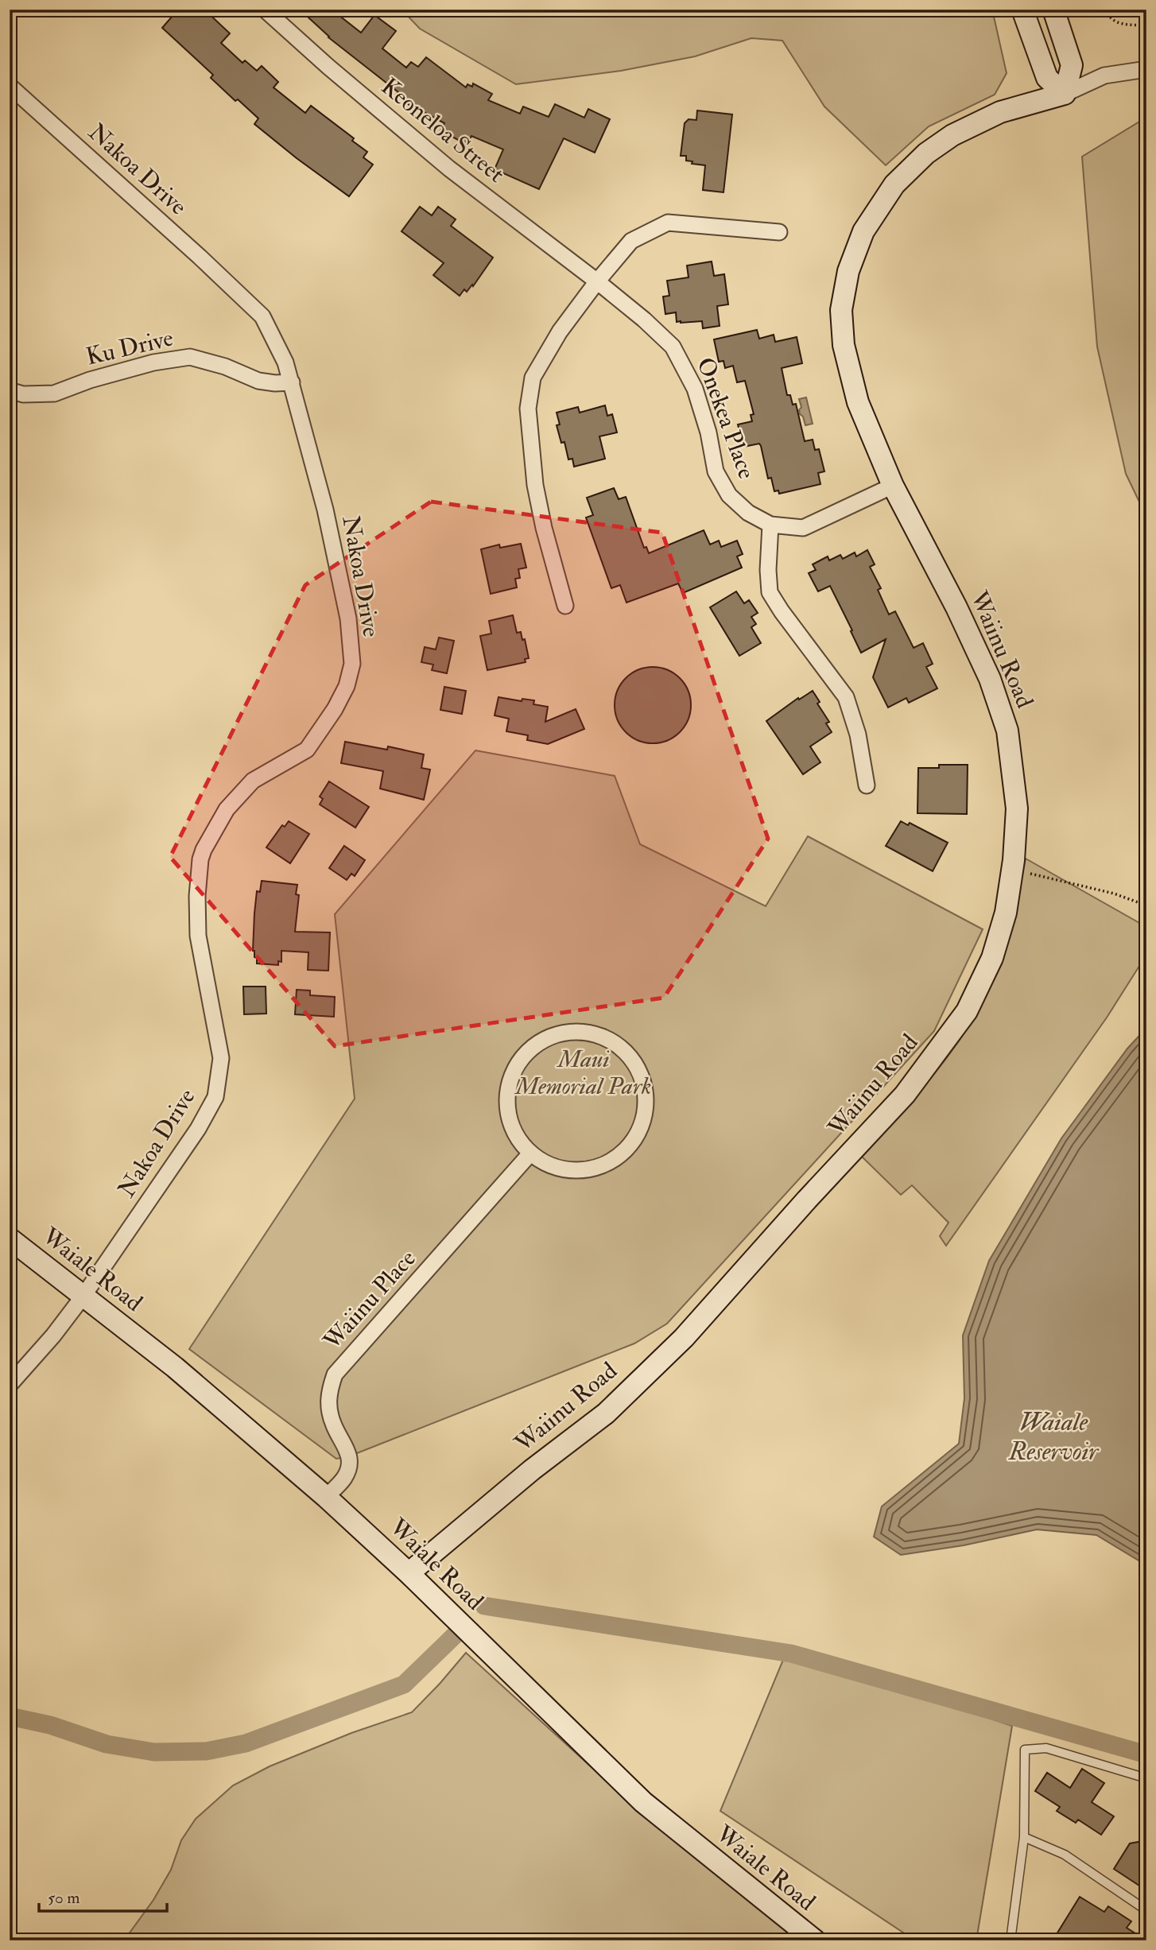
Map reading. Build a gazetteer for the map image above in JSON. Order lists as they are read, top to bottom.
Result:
{
  "streets": {
    "street": [
      "Keoneloa Street",
      "Nakoa Drive",
      "Ku Drive",
      "Onekea Place",
      "Waiinu Road",
      "Waiale Road",
      "Waiinu Place"
    ]
  },
  "crossings": [
    ["Keoneloa Street", "Onekea Place"],
    ["Nakoa Drive", "Ku Drive"],
    ["Nakoa Drive", "Waiale Road"],
    ["Onekea Place", "Waiinu Road"],
    ["Waiinu Road", "Waiale Road"],
    ["Waiale Road", "Waiinu Place"]
  ],
  "water": ["Waiale Reservoir"],
  "parks": ["Maui Memorial Park"],
  "scale_bar": "50 m"
}
